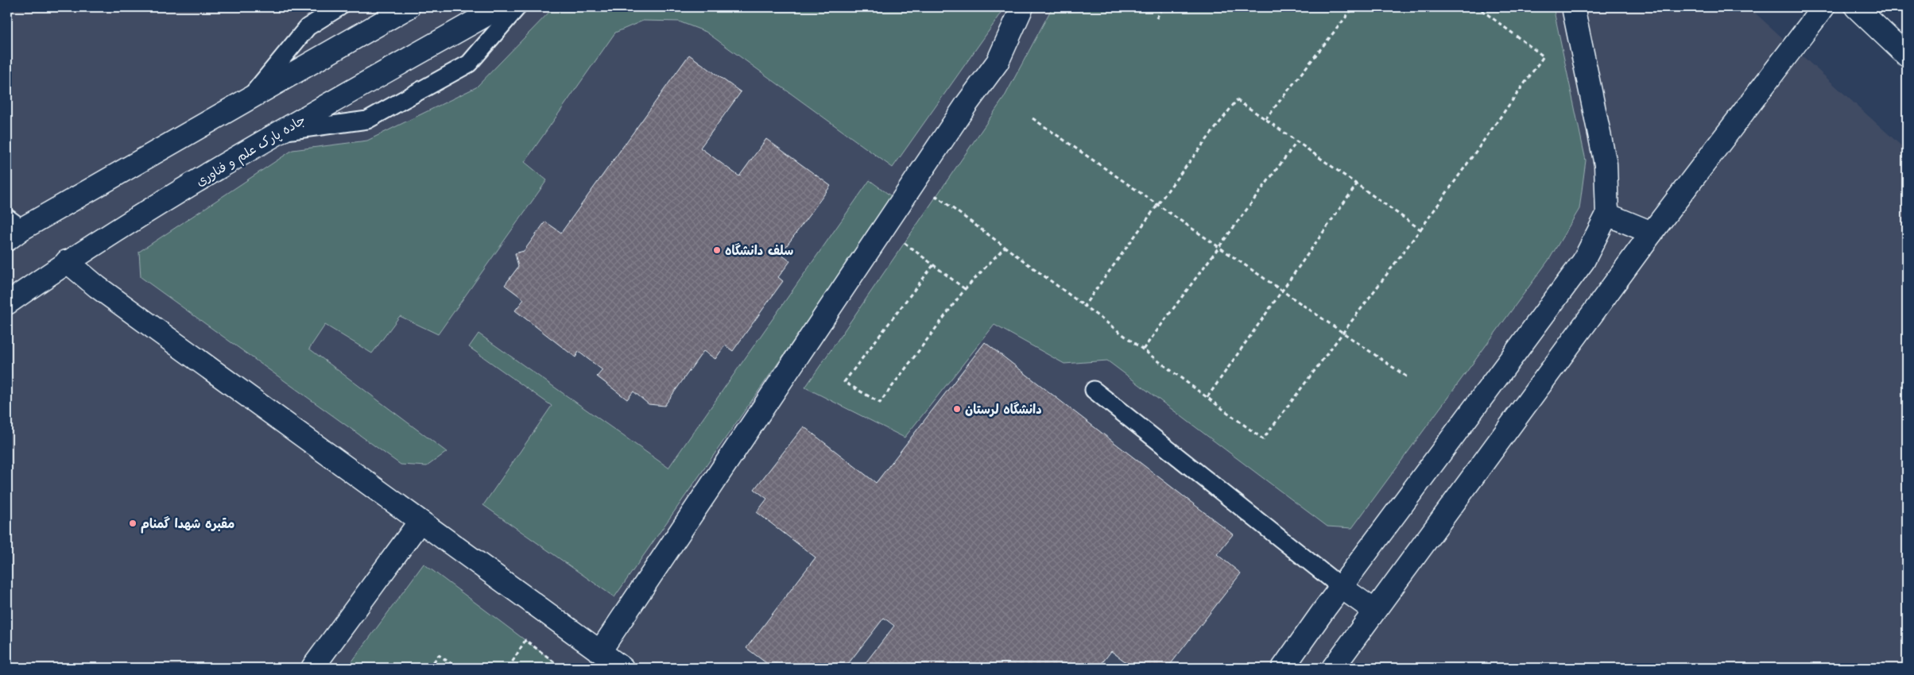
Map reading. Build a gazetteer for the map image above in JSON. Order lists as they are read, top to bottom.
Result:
{
  "streets": {
    "street": ["جاده پارک علم و فناوری"]
  },
  "places": ["سلف دانشگاه", "دانشگاه لرستان", "مقبره شهدا گمنام"]
}
